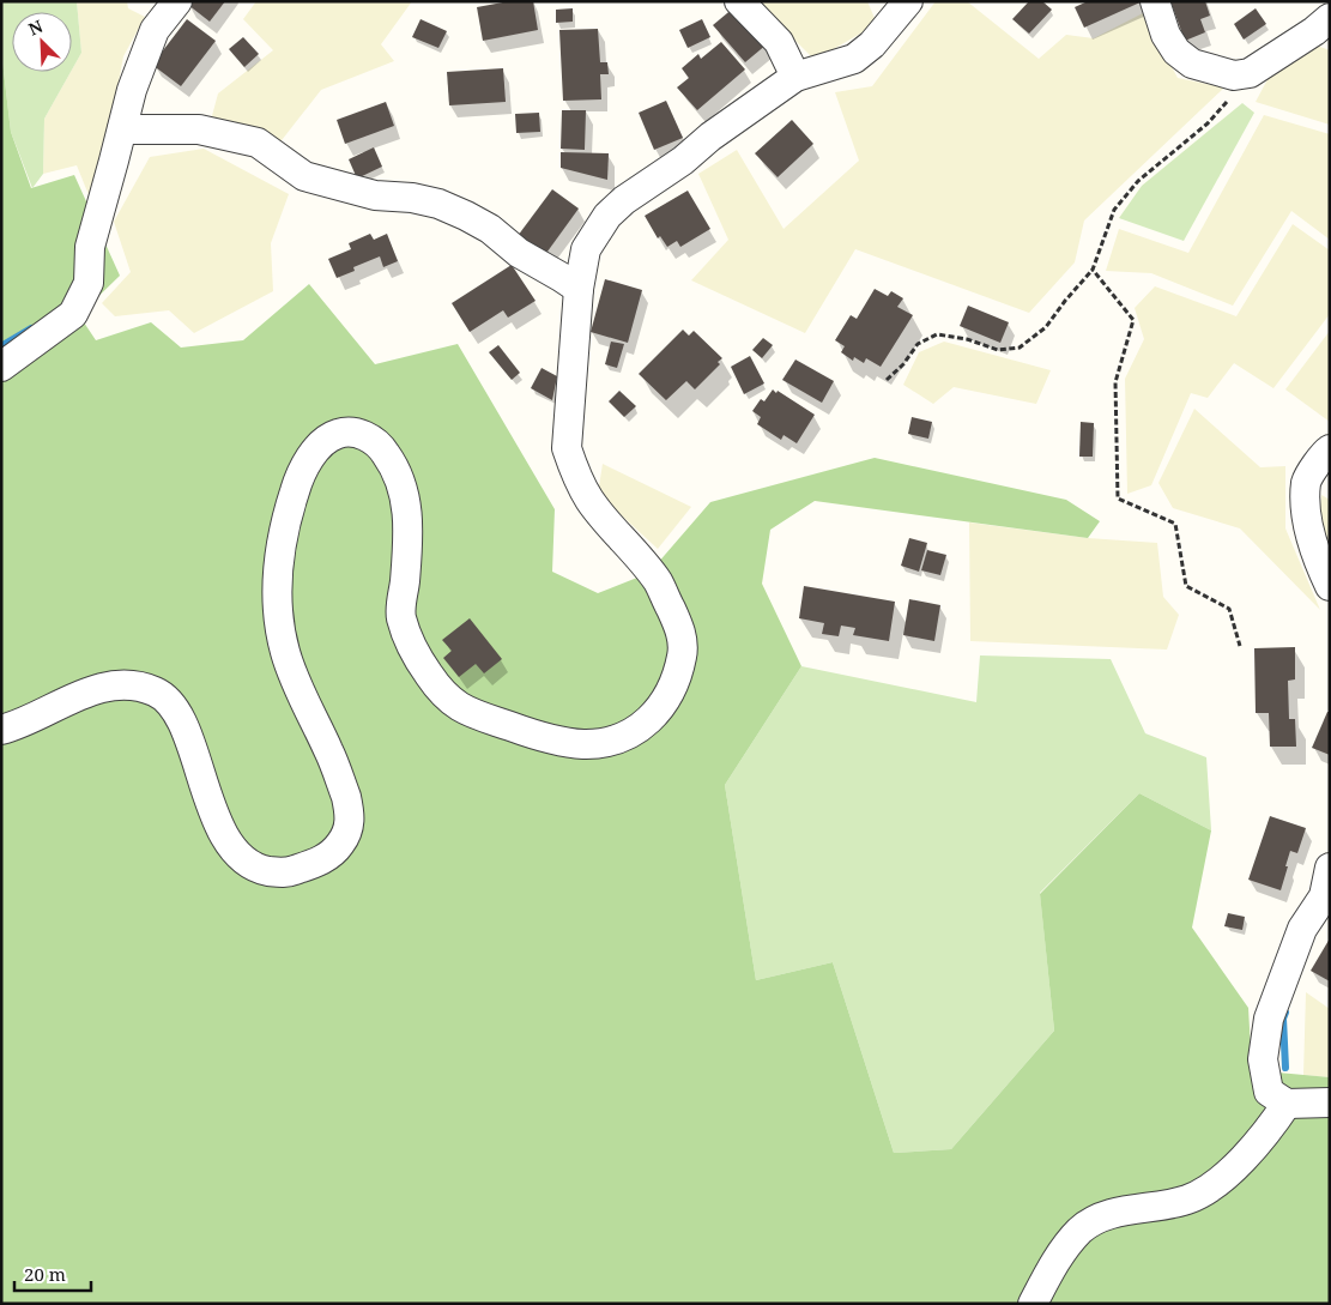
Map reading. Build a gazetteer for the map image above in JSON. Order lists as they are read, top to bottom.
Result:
{
  "scale_bar": "20 m",
  "north": "top left"
}
